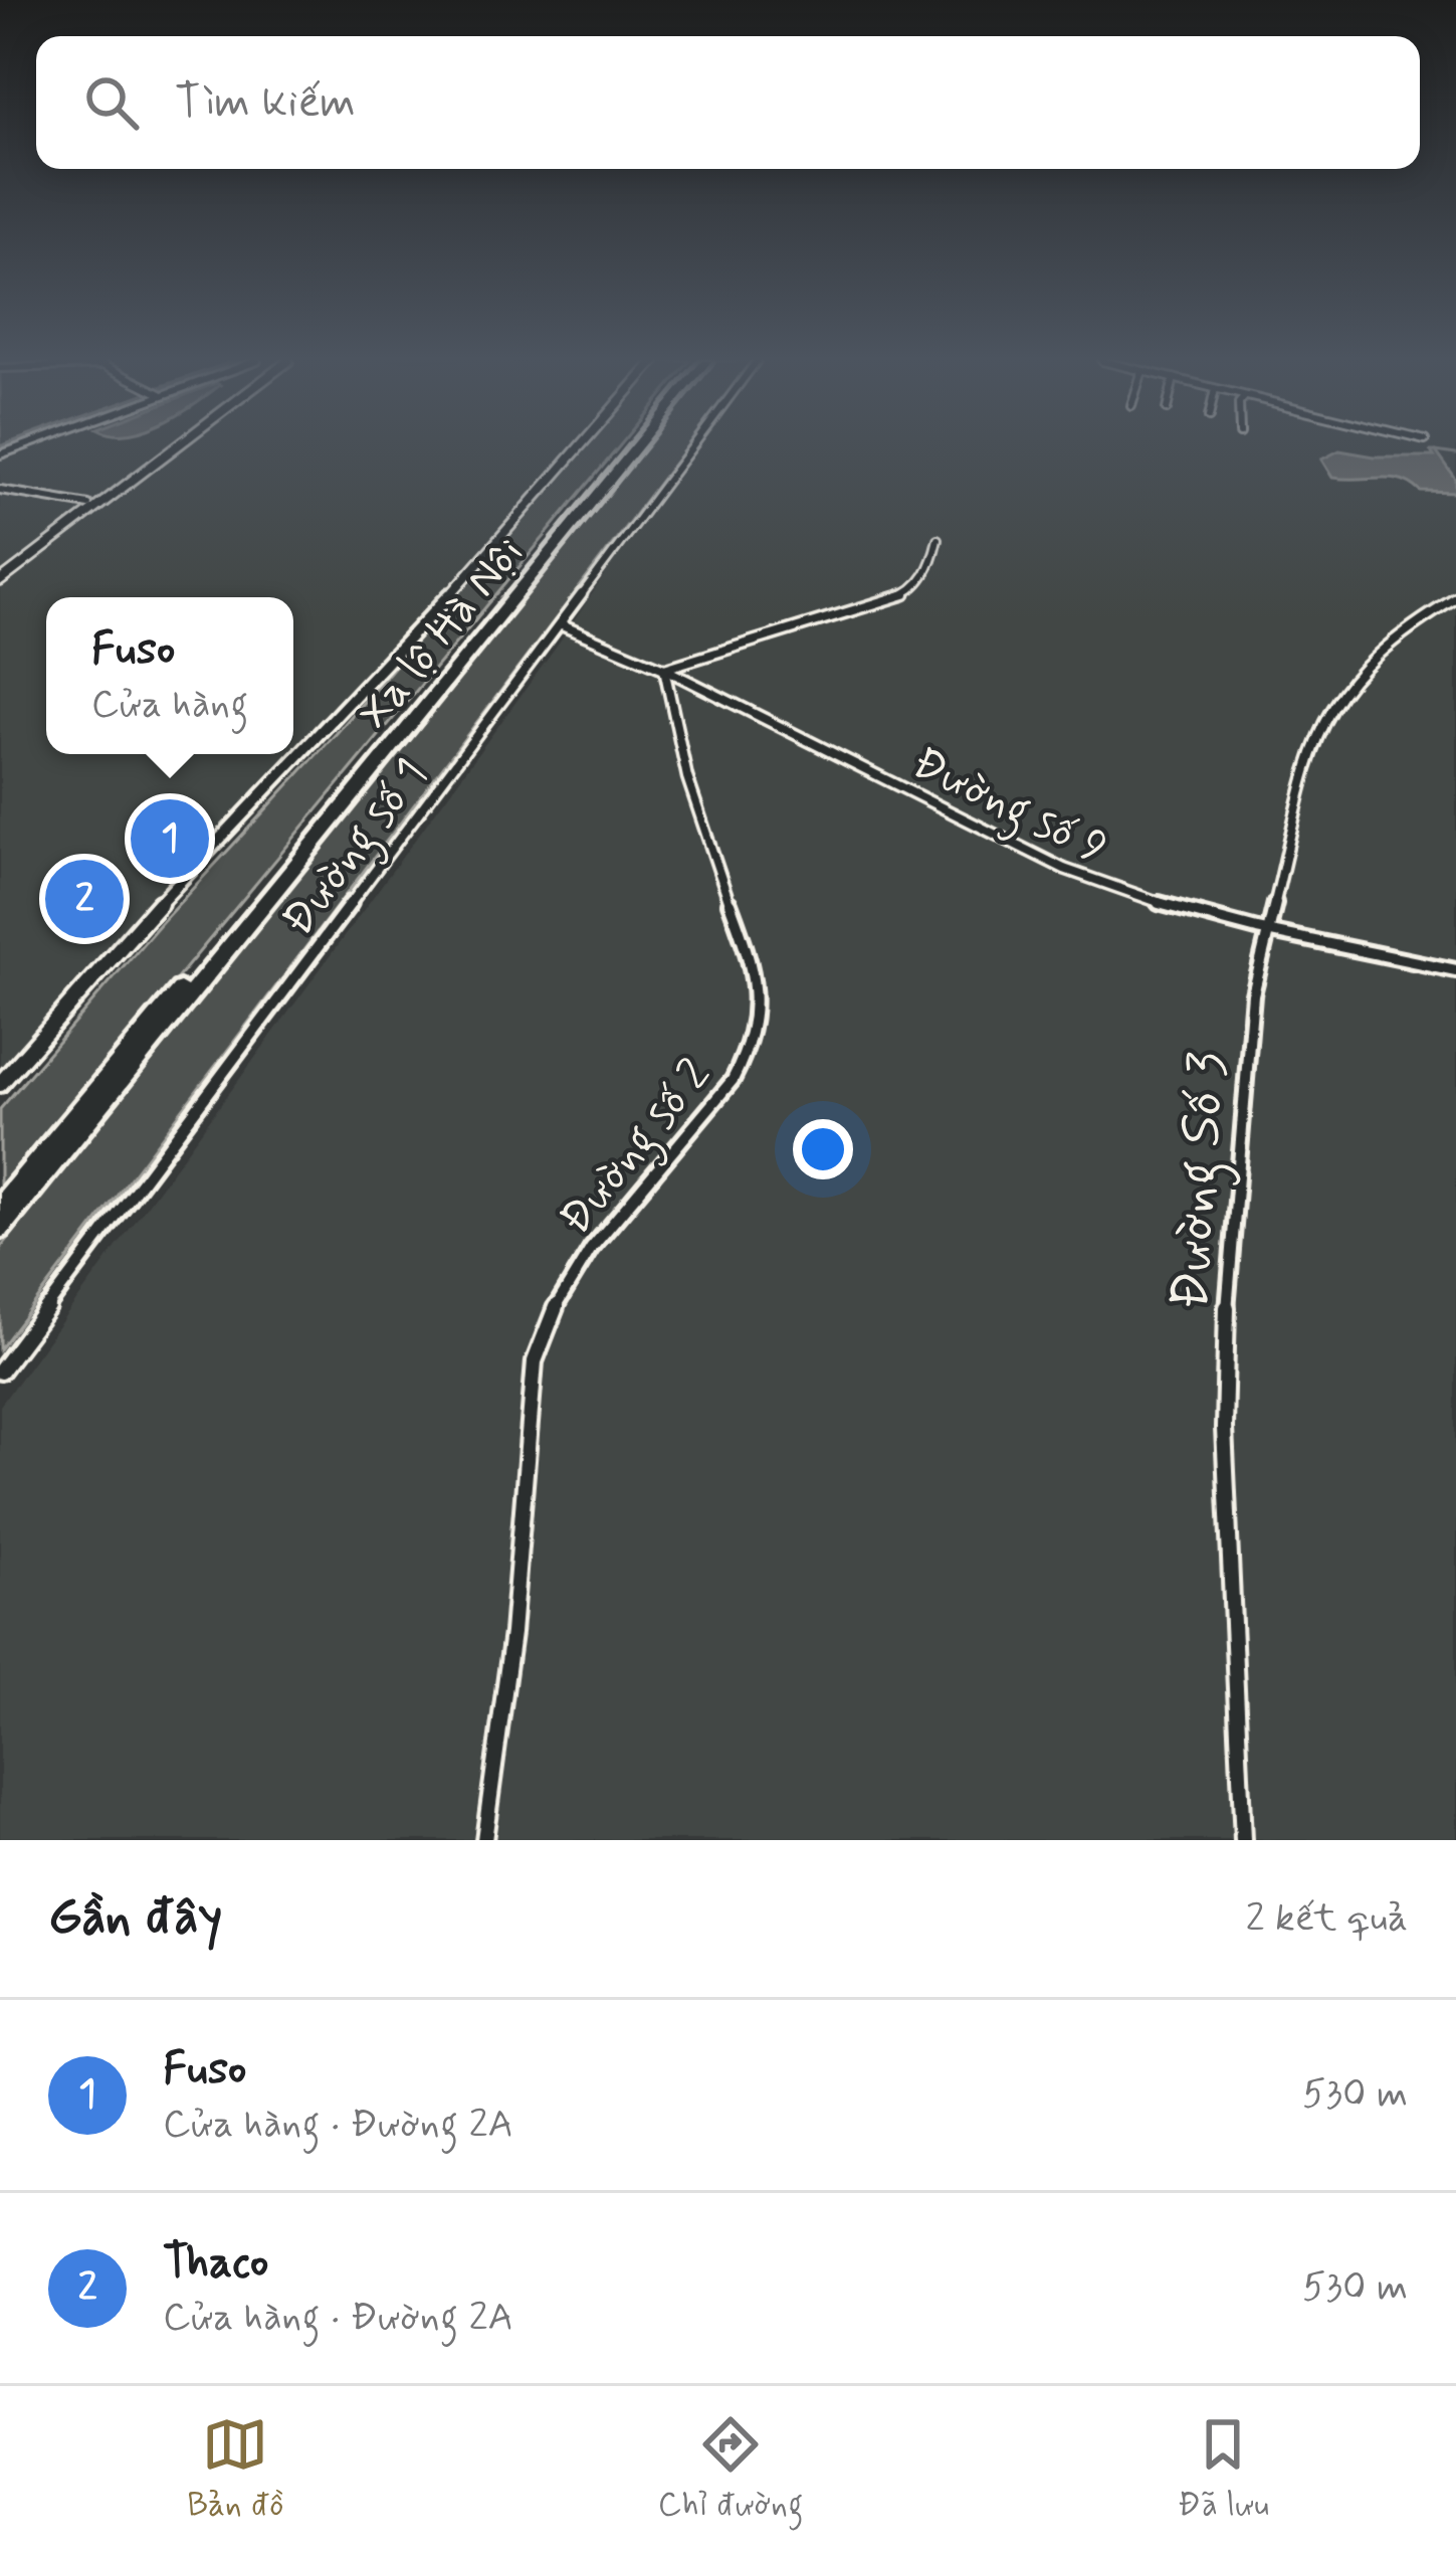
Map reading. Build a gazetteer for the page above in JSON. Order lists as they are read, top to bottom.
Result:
{
  "streets": {
    "highway": ["Xa lộ Hà Nội"],
    "street": [
      "Đường số 9",
      "Đường số 1",
      "Đường số 2",
      "Đường Số 3"
    ]
  },
  "crossings": [
    ["Đường số 9", "Đường số 1"],
    ["Đường số 9", "Đường số 2"],
    ["Đường số 9", "Đường Số 3"]
  ],
  "page": {
    "search": "Tìm kiếm",
    "popup": ["Fuso", "Cửa hàng"],
    "pins": ["1", "2"],
    "heading": ["Gần đây", "2 kết quả"],
    "list": [
      {
        "mark": "1",
        "name": "Fuso",
        "note": "Cửa hàng · Đường 2A",
        "value": "530 m"
      },
      {
        "mark": "2",
        "name": "Thaco",
        "note": "Cửa hàng · Đường 2A",
        "value": "530 m"
      }
    ],
    "nav": ["Bản đồ", "Chỉ đường", "Đã lưu"]
  }
}
